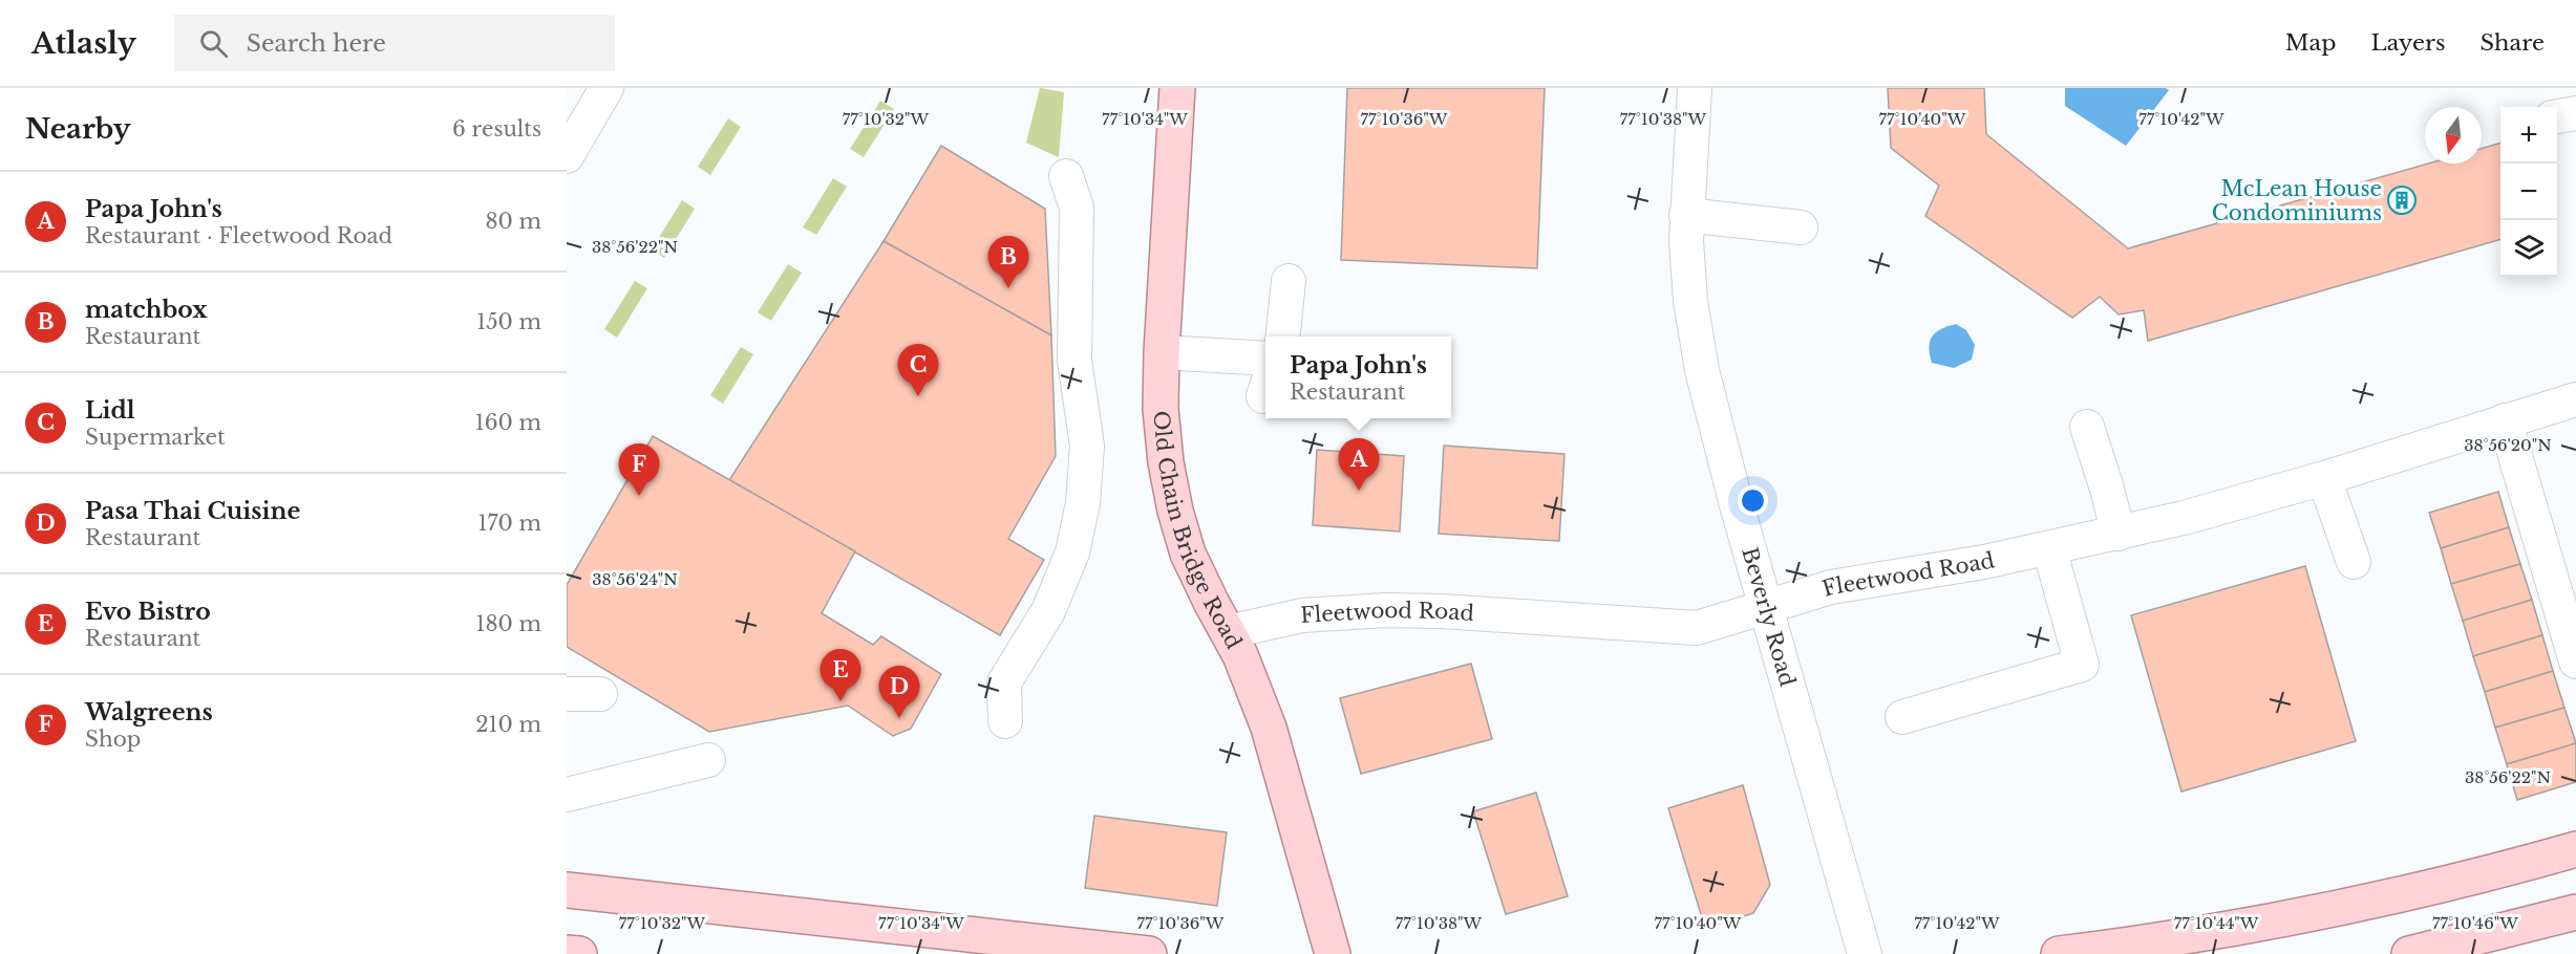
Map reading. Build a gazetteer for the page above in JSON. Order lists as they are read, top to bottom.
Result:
{
  "streets": {
    "main road": ["Old Chain Bridge Road"],
    "street": ["Fleetwood Road", "Beverly Road"]
  },
  "crossings": [
    ["Old Chain Bridge Road", "Fleetwood Road"],
    ["Fleetwood Road", "Beverly Road"]
  ],
  "places": {
    "building": ["McLean House Condominiums"]
  },
  "north": "bottom",
  "page": {
    "header": "Atlasly",
    "search": "Search here",
    "nav": ["Map", "Layers", "Share"],
    "heading": ["Nearby", "6 results"],
    "map_buttons": ["+", "−"],
    "list": [
      {
        "mark": "A",
        "name": "Papa John's",
        "note": "Restaurant · Fleetwood Road",
        "value": "80 m"
      },
      {
        "mark": "B",
        "name": "matchbox",
        "note": "Restaurant",
        "value": "150 m"
      },
      {
        "mark": "C",
        "name": "Lidl",
        "note": "Supermarket",
        "value": "160 m"
      },
      {
        "mark": "D",
        "name": "Pasa Thai Cuisine",
        "note": "Restaurant",
        "value": "170 m"
      },
      {
        "mark": "E",
        "name": "Evo Bistro",
        "note": "Restaurant",
        "value": "180 m"
      },
      {
        "mark": "F",
        "name": "Walgreens",
        "note": "Shop",
        "value": "210 m"
      }
    ],
    "pins": [
      "B",
      "C",
      "A",
      "F",
      "E",
      "D"
    ],
    "popup": ["Papa John's", "Restaurant"]
  },
  "coordinates": [
    "77°10'32\"W",
    "77°10'34\"W",
    "77°10'36\"W",
    "77°10'38\"W",
    "77°10'40\"W",
    "77°10'42\"W",
    "38°56'22\"N",
    "38°56'20\"N",
    "38°56'24\"N",
    "77°10'44\"W",
    "77°10'46\"W"
  ]
}
